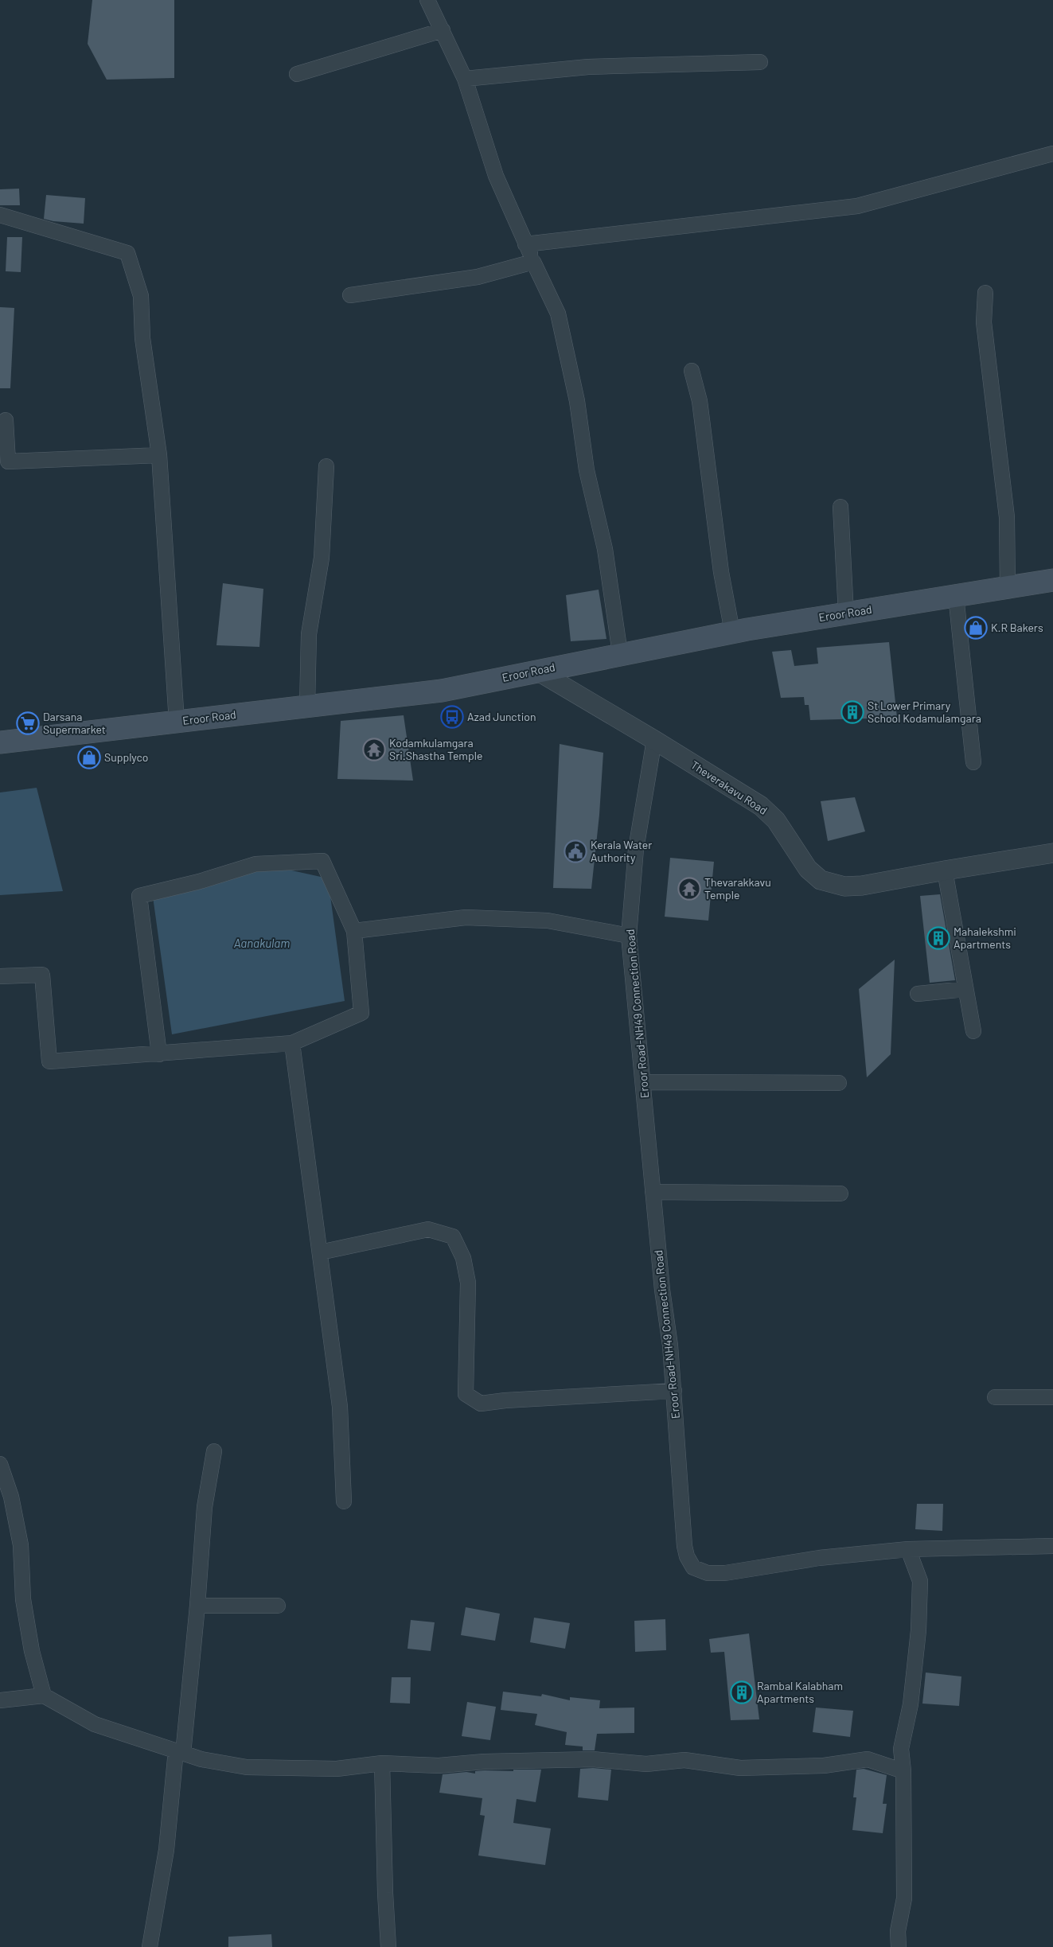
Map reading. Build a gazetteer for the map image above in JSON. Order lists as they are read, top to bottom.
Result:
{
  "streets": {
    "main road": ["Eroor Road"],
    "street": ["Theverakavu Road", "Eroor Road-NH49 Connection Road"]
  },
  "crossings": [
    ["Eroor Road", "Theverakavu Road"],
    ["Theverakavu Road", "Eroor Road-NH49 Connection Road"]
  ],
  "water": ["Aanakulam"],
  "places": {
    "shop": ["K.R Bakers", "Supplyco"],
    "building": ["St Lower Primary School Kodamulamgara", "Mahalekshmi Apartments", "Rambal Kalabham Apartments"],
    "bus stop": ["Azad Junction"],
    "supermarket": ["Darsana Supermarket"],
    "temple": ["Kodamkulamgara Sri.Shastha Temple", "Thevarakkavu Temple"],
    "public building": ["Kerala Water Authority"]
  }
}
